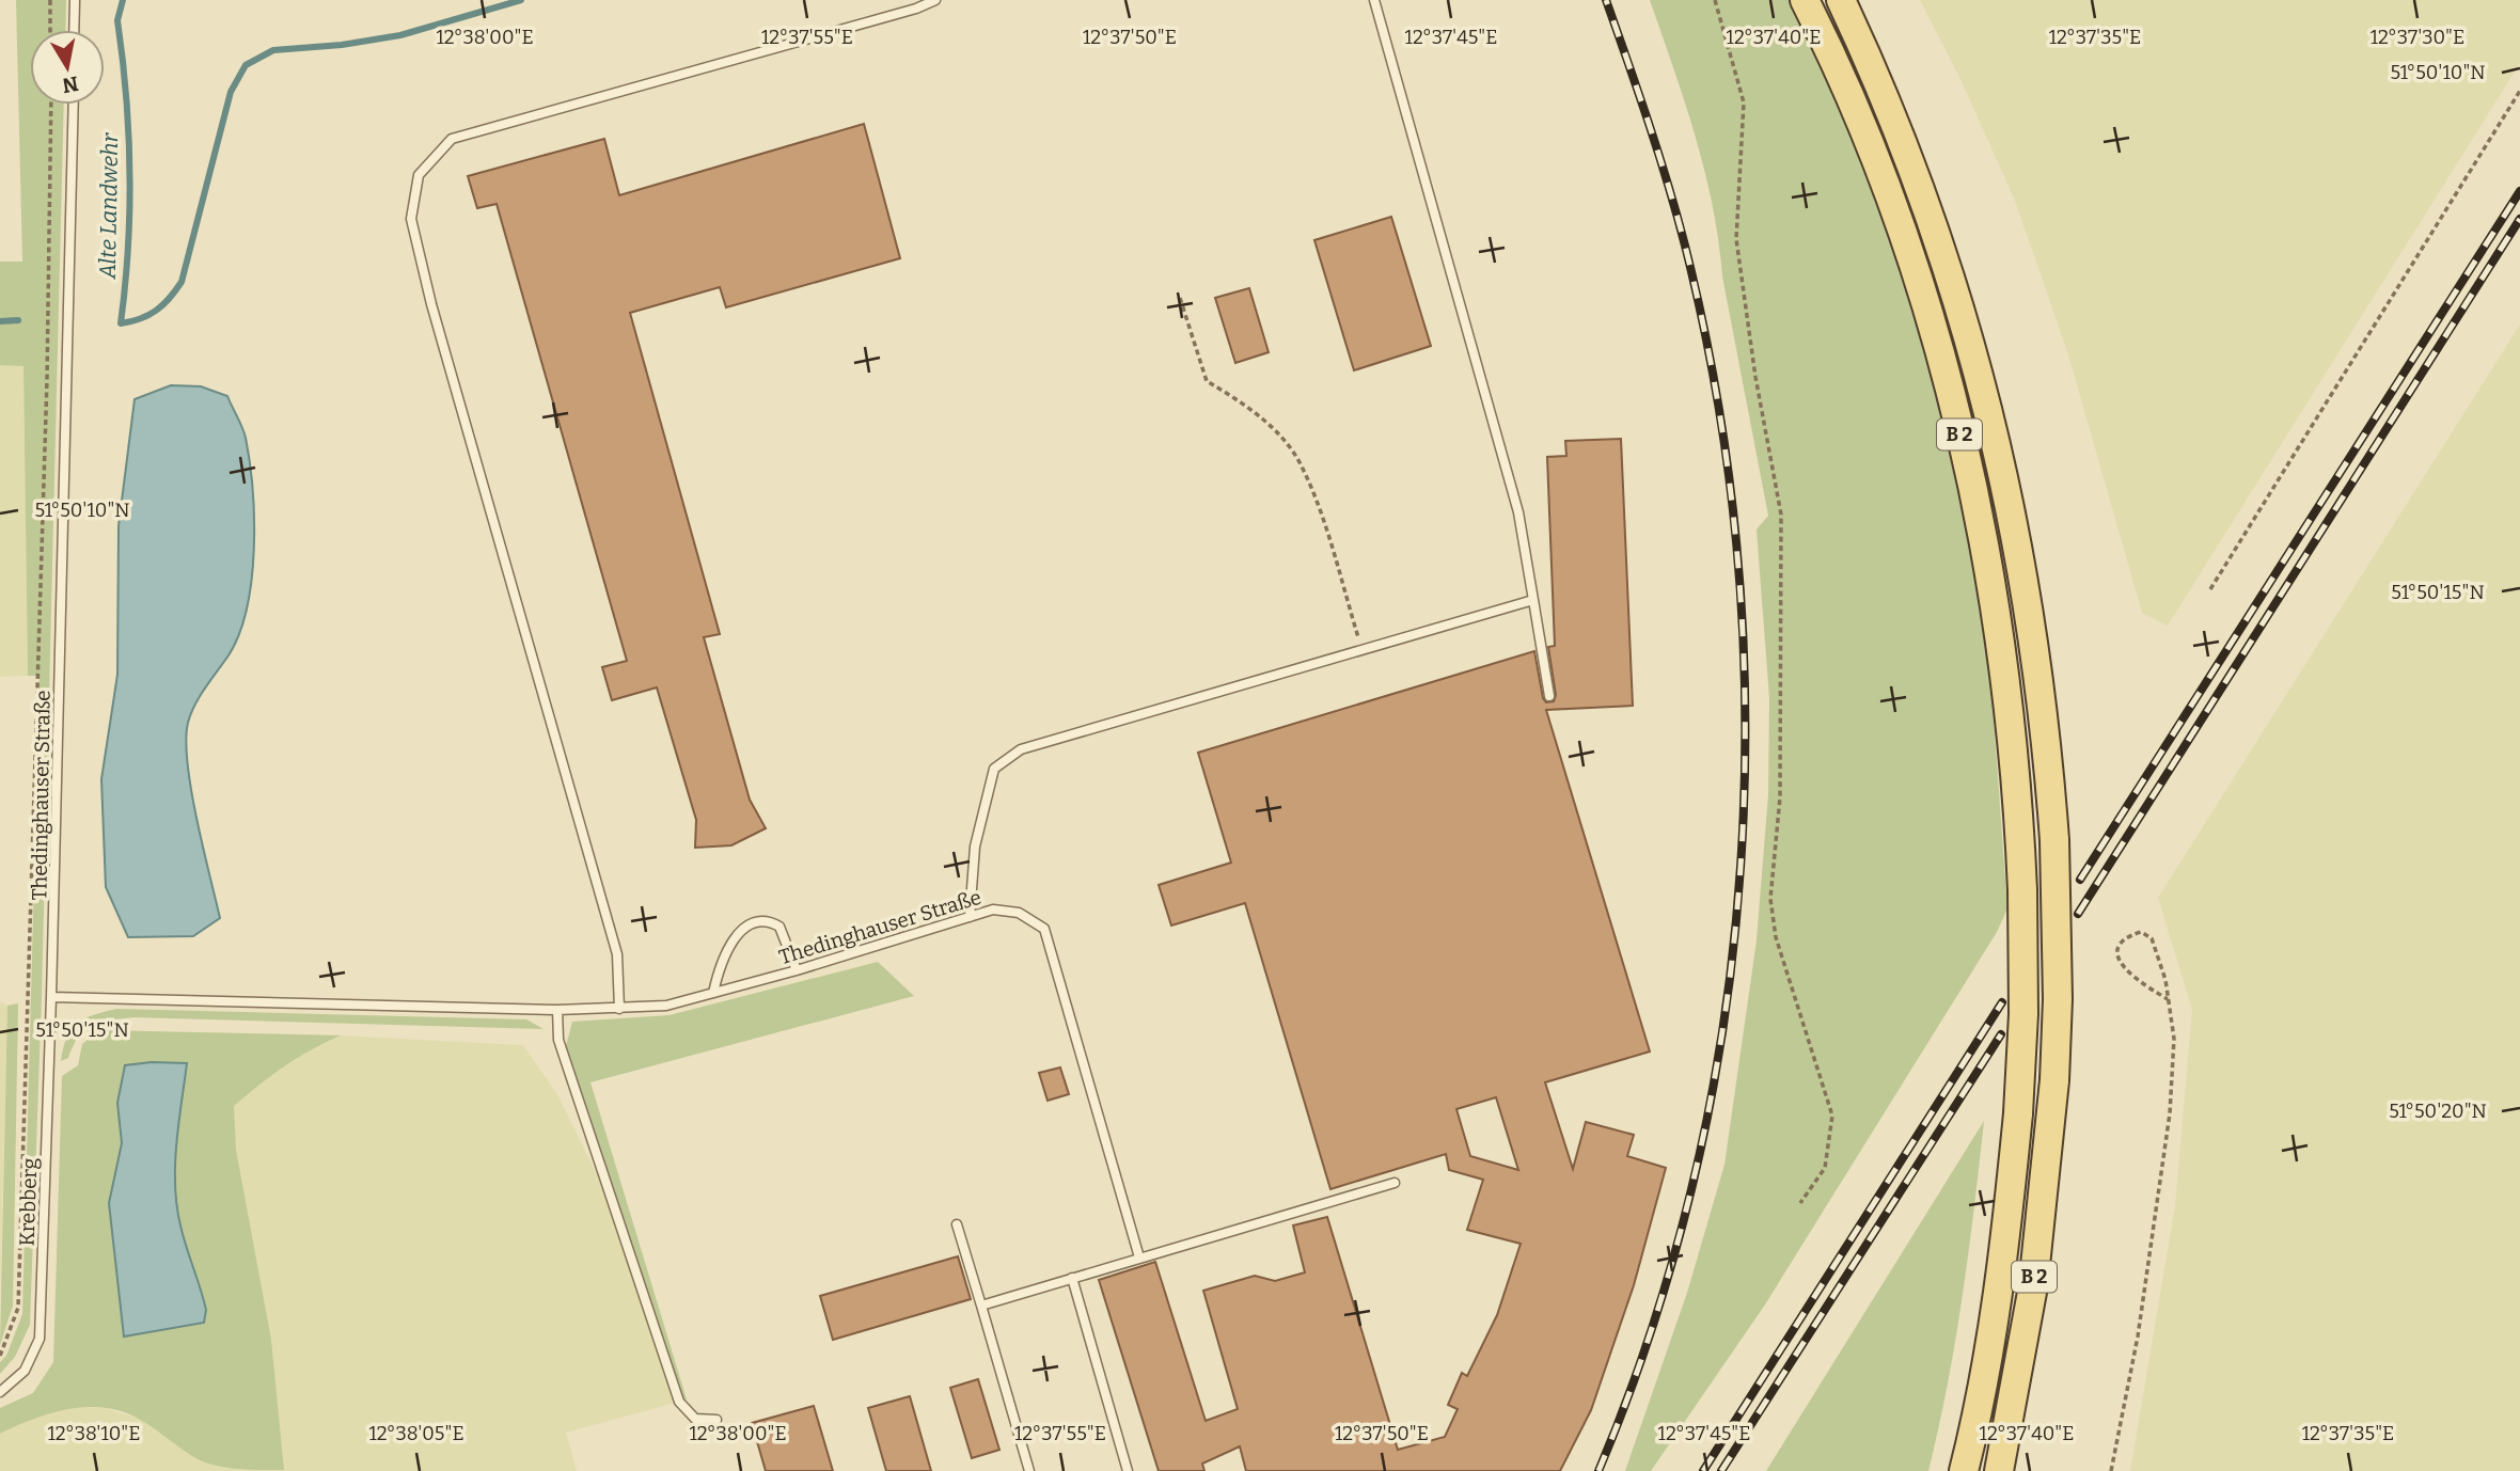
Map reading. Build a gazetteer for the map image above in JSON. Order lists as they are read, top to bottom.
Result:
{
  "streets": {
    "main road": ["B 2"],
    "lane": ["Thedinghauser Straße", "Krebberg"]
  },
  "crossings": [
    ["Thedinghauser Straße", "Krebberg"]
  ],
  "water": ["Alte Landwehr"],
  "north": "bottom",
  "coordinates": [
    "12°37'50\"E",
    "12°37'30\"E",
    "12°38'00\"E",
    "12°37'55\"E",
    "12°37'45\"E",
    "12°37'40\"E",
    "12°37'35\"E",
    "51°50'10\"N",
    "51°50'15\"N",
    "51°50'20\"N",
    "12°38'10\"E",
    "12°38'05\"E"
  ]
}
